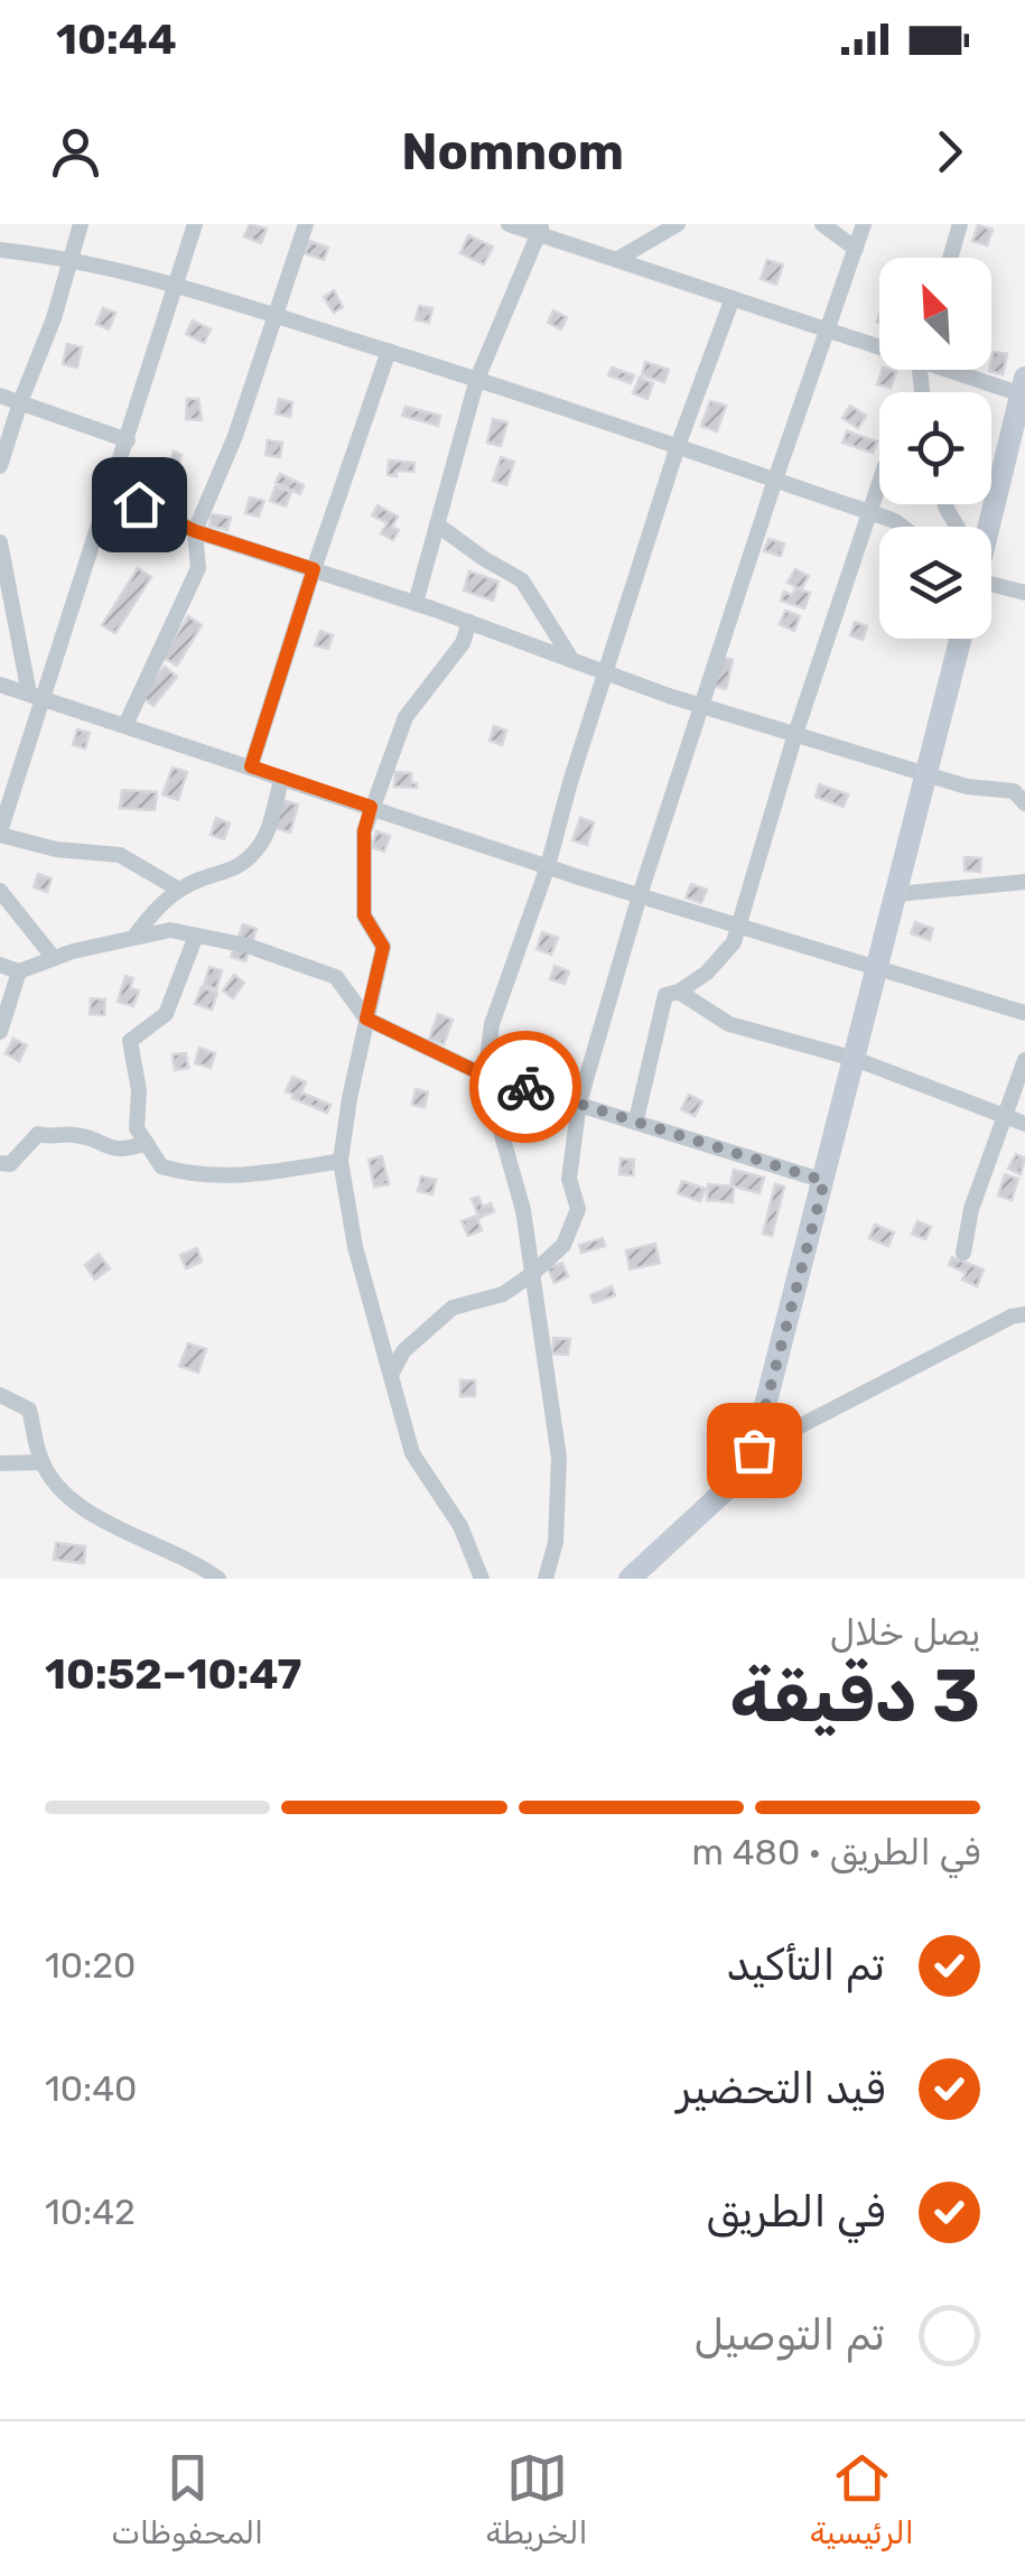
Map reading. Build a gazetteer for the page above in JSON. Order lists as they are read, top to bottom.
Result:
{
  "north": "top left",
  "page": {
    "status": "10:44",
    "header": "Nomnom",
    "heading": ["3 دقيقة", "يصل خلال", "10:47–10:52"],
    "bar": "في الطريق · 480 m",
    "list": [
      ["تم التأكيد", "10:20"],
      ["قيد التحضير", "10:40"],
      ["في الطريق", "10:42"],
      "تم التوصيل"
    ],
    "tabs": ["الرئيسية", "الخريطة", "المحفوظات"]
  }
}
